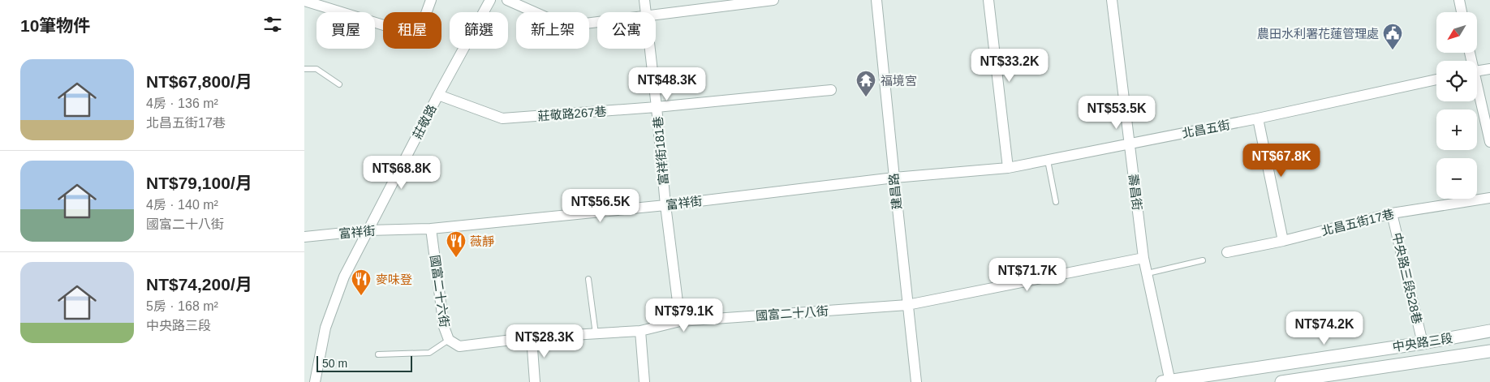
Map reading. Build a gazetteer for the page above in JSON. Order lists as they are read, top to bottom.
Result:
{
  "streets": {
    "street": [
      "莊敬路267巷",
      "莊敬路",
      "北昌五街",
      "富祥街181巷",
      "建昌路",
      "壽昌街",
      "富祥街",
      "北昌五街17巷",
      "中央路三段528巷",
      "國富二十六街",
      "國富二十八街",
      "中央路三段"
    ]
  },
  "crossings": [
    ["莊敬路267巷", "莊敬路"],
    ["莊敬路267巷", "富祥街181巷"],
    ["莊敬路", "富祥街"],
    ["北昌五街", "建昌路"],
    ["北昌五街", "壽昌街"],
    ["北昌五街", "富祥街"],
    ["富祥街181巷", "富祥街"],
    ["富祥街181巷", "國富二十八街"],
    ["建昌路", "富祥街"],
    ["建昌路", "國富二十八街"],
    ["壽昌街", "國富二十八街"],
    ["壽昌街", "中央路三段"],
    ["富祥街", "國富二十六街"],
    ["北昌五街17巷", "中央路三段528巷"],
    ["中央路三段528巷", "中央路三段"],
    ["國富二十六街", "國富二十八街"]
  ],
  "places": {
    "public building": ["農田水利署花蓮管理處"],
    "temple": ["福境宮"],
    "restaurant": ["薇靜", "麥味登"]
  },
  "scale_bar": "50 m",
  "north": "bottom left",
  "page": {
    "heading": "10筆物件",
    "map_buttons": ["+", "−"],
    "chip": [
      "買屋",
      "租屋",
      "篩選",
      "新上架",
      "公寓"
    ],
    "list": [
      {
        "name": "NT$67,800/月",
        "note": "4房 · 136 m² · 北昌五街17巷"
      },
      {
        "name": "NT$79,100/月",
        "note": "4房 · 140 m² · 國富二十八街"
      },
      {
        "name": "NT$74,200/月",
        "note": "5房 · 168 m² · 中央路三段"
      }
    ],
    "price": [
      "NT$33.2K",
      "NT$48.3K",
      "NT$53.5K",
      "NT$67.8K",
      "NT$68.8K",
      "NT$56.5K",
      "NT$71.7K",
      "NT$79.1K",
      "NT$74.2K",
      "NT$28.3K"
    ],
    "scale": "50 m"
  }
}
